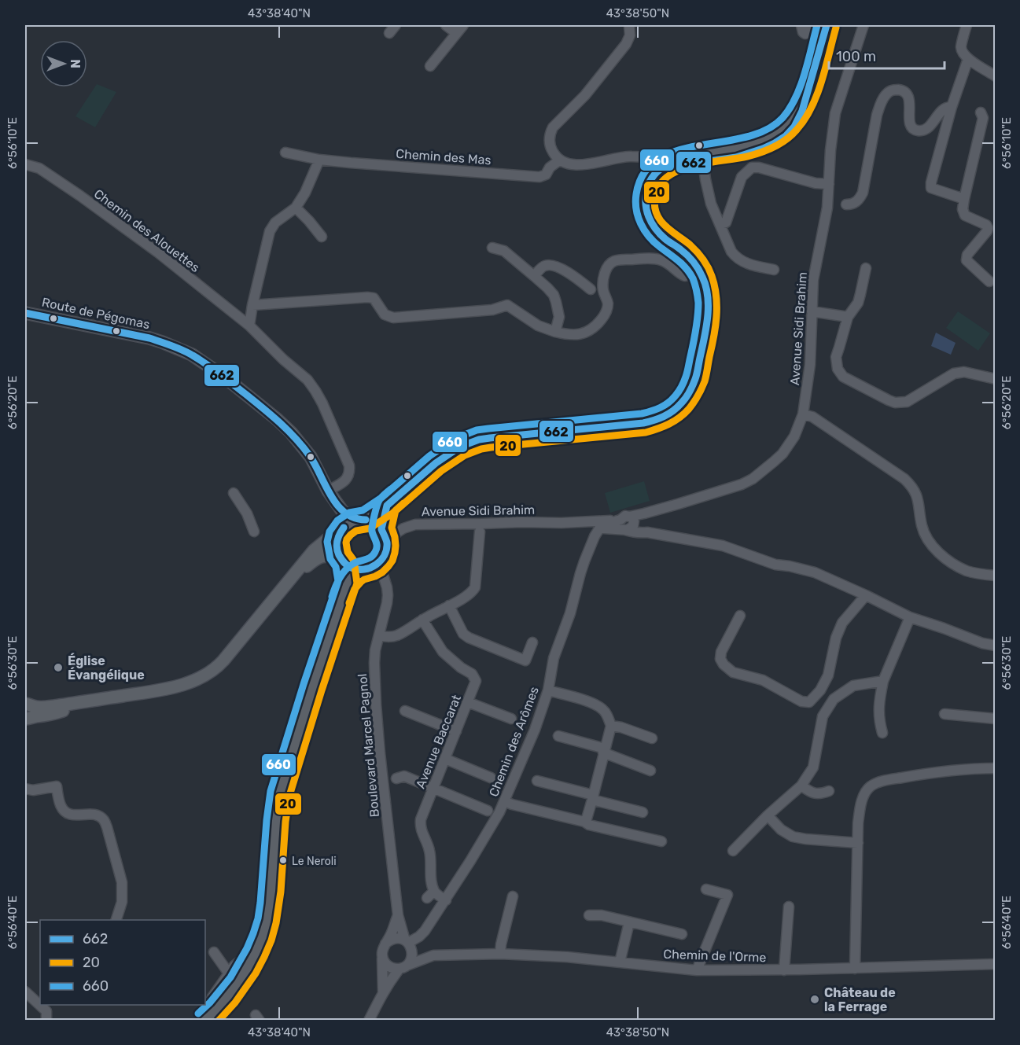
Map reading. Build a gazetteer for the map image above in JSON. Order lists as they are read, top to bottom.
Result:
{
  "streets": {
    "main road": ["Route de Pégomas"],
    "street": [
      "Chemin des Mas",
      "Chemin des Alouettes",
      "Avenue Sidi Brahim",
      "Avenue Baccarat",
      "Chemin des Arômes",
      "Boulevard Marcel Pagnol",
      "Chemin de l'Orme"
    ]
  },
  "crossings": [
    ["Avenue Sidi Brahim", "Chemin des Arômes"],
    ["Avenue Sidi Brahim", "Boulevard Marcel Pagnol"],
    ["Avenue Baccarat", "Chemin des Arômes"],
    ["Chemin des Arômes", "Boulevard Marcel Pagnol"],
    ["Chemin des Arômes", "Chemin de l'Orme"],
    ["Boulevard Marcel Pagnol", "Chemin de l'Orme"]
  ],
  "places": ["Église Évangélique", "Le Neroli", "Château de la Ferrage"],
  "lines": ["transit line 662", "transit line 660", "transit line 20"],
  "legend": ["662", "20", "660"],
  "scale_bar": "100 m",
  "north": "right",
  "coordinates": [
    "43°38'40\"N",
    "43°38'50\"N",
    "6°56'10\"E",
    "6°56'20\"E",
    "6°56'30\"E",
    "6°56'40\"E"
  ]
}
